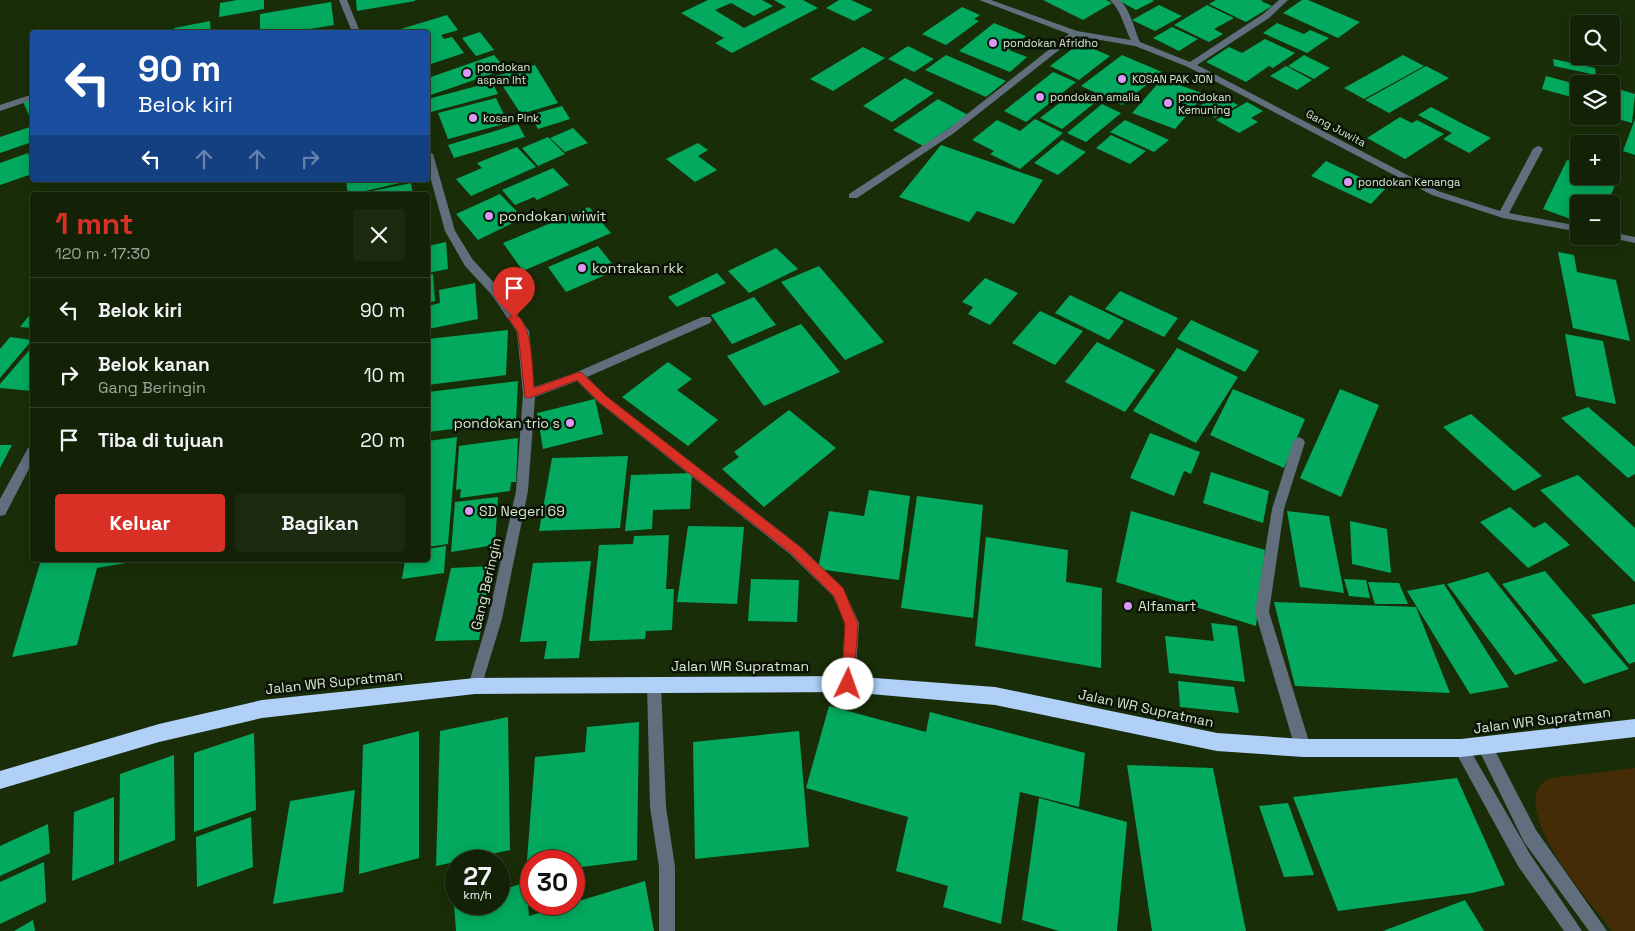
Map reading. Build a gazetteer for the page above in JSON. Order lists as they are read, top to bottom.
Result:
{
  "streets": {
    "highway": ["Jalan WR Supratman"],
    "street": ["Gang Juwita", "Gang Beringin"]
  },
  "crossings": [
    ["Gang Beringin", "Jalan WR Supratman"]
  ],
  "places": [
    "pondokan Afridho",
    "pondokan aspan lht",
    "KOSAN PAK JON",
    "pondokan amalia",
    "pondokan Kemuning",
    "kosan Pink",
    "pondokan Kenanga",
    "pondokan wiwit",
    "kontrakan rkk",
    "pondokan trio s",
    "SD Negeri 69",
    "Alfamart"
  ],
  "page": {
    "map_buttons": ["+", "−"],
    "turn": ["90 m", "Belok kiri"],
    "heading": ["1 mnt", "120 m · 17:30"],
    "list": [
      {
        "name": "Belok kiri",
        "value": "90 m"
      },
      {
        "name": "Belok kanan",
        "note": "Gang Beringin",
        "value": "10 m"
      },
      {
        "name": "Tiba di tujuan",
        "value": "20 m"
      }
    ],
    "buttons": ["Keluar", "Bagikan"],
    "speed": "27 km/h",
    "limit": "30"
  }
}
